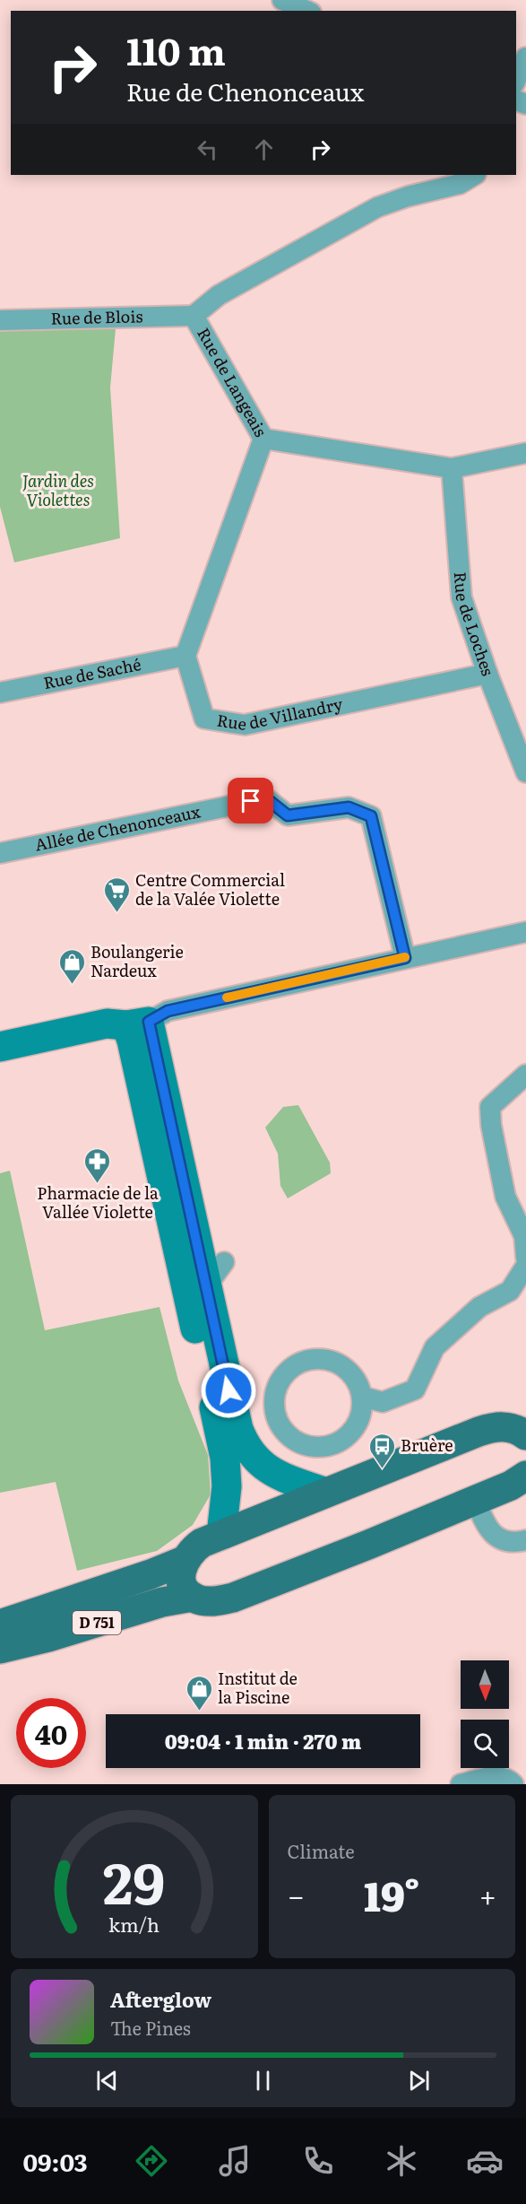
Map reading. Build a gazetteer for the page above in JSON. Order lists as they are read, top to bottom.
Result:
{
  "streets": {
    "main road": ["D 751"],
    "street": [
      "Rue de Blois",
      "Rue de Langeais",
      "Rue de Loches",
      "Rue de Saché",
      "Rue de Villandry",
      "Allée de Chenonceaux"
    ]
  },
  "crossings": [
    ["Rue de Blois", "Rue de Langeais"],
    ["Rue de Langeais", "Rue de Loches"],
    ["Rue de Loches", "Rue de Villandry"],
    ["Rue de Saché", "Rue de Villandry"]
  ],
  "parks": ["Jardin des Violettes"],
  "places": {
    "supermarket": ["Centre Commercial de la Valée Violette"],
    "shop": ["Boulangerie Nardeux", "Institut de la Piscine"],
    "pharmacy": ["Pharmacie de la Vallée Violette"],
    "bus stop": ["Bruère"]
  },
  "north": "bottom",
  "page": {
    "turn": ["110 m", "Rue de Chenonceaux"],
    "limit": "40",
    "trip": "09:04 · 1 min · 270 m",
    "tile": "Climate",
    "heat": ["−", "19°", "+"],
    "song": ["Afterglow", "The Pines"],
    "tabs": "09:03",
    "gauge": ["29", "km/h"]
  }
}
